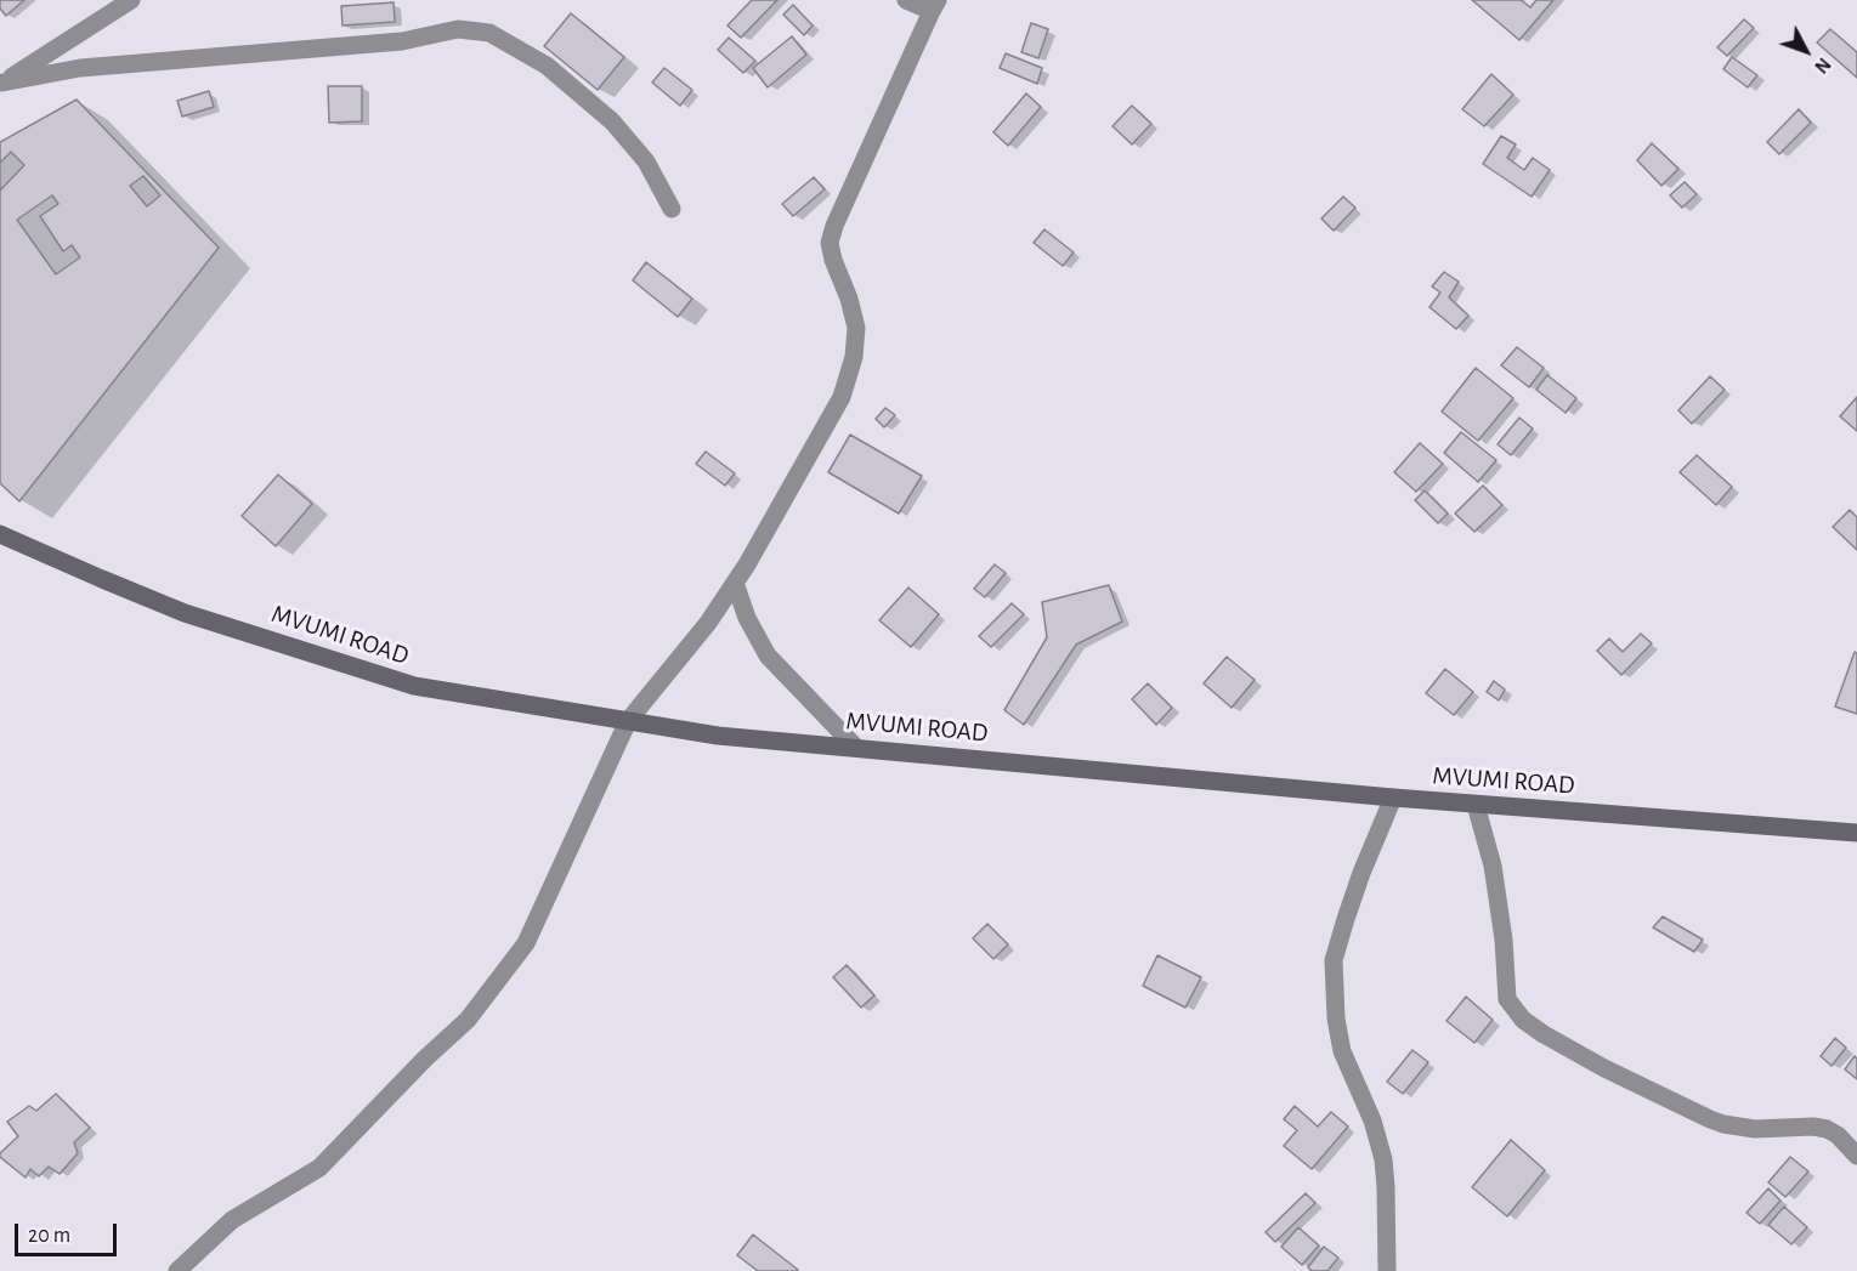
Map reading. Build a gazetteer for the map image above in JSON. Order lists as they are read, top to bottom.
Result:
{
  "streets": {
    "street": ["MVUMI ROAD"]
  },
  "scale_bar": "20 m",
  "north": "bottom right"
}
